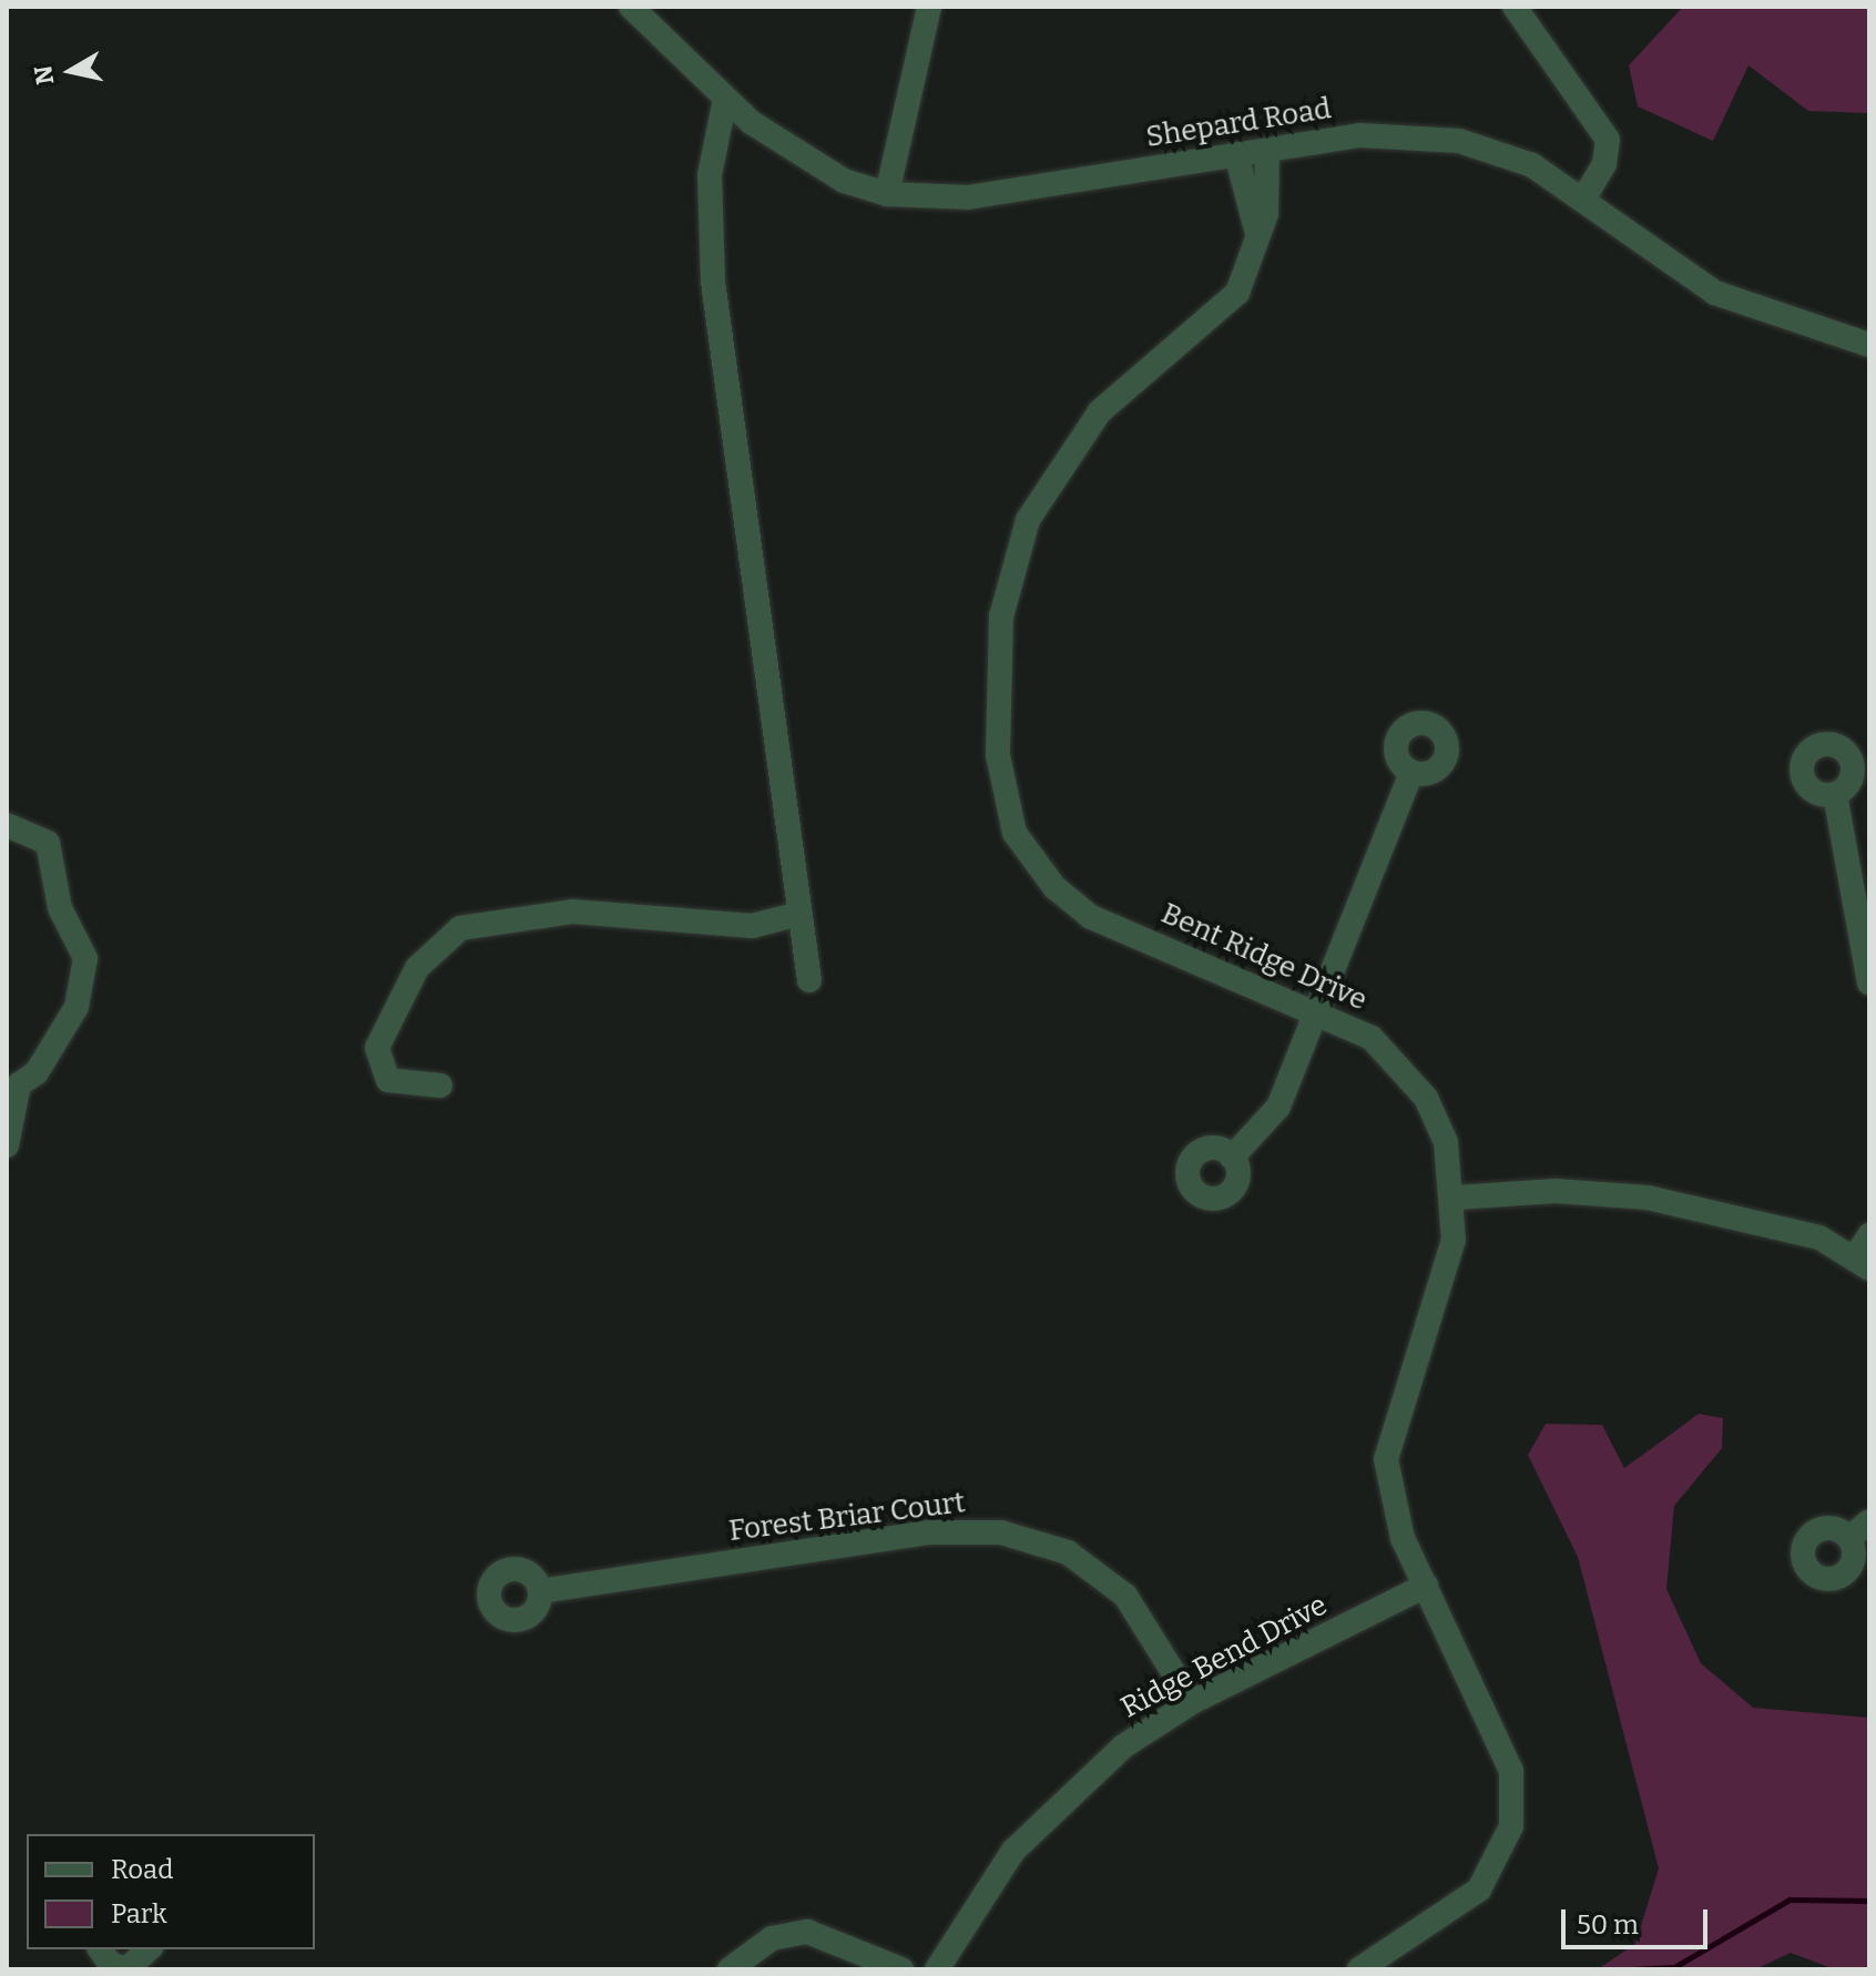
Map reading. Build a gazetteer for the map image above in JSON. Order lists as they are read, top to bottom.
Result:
{
  "streets": {
    "street": [
      "Shepard Road",
      "Bent Ridge Drive",
      "Forest Briar Court",
      "Ridge Bend Drive"
    ]
  },
  "crossings": [
    ["Shepard Road", "Bent Ridge Drive"],
    ["Bent Ridge Drive", "Ridge Bend Drive"],
    ["Forest Briar Court", "Ridge Bend Drive"]
  ],
  "legend": ["Road", "Park"],
  "scale_bar": "50 m",
  "north": "left"
}
